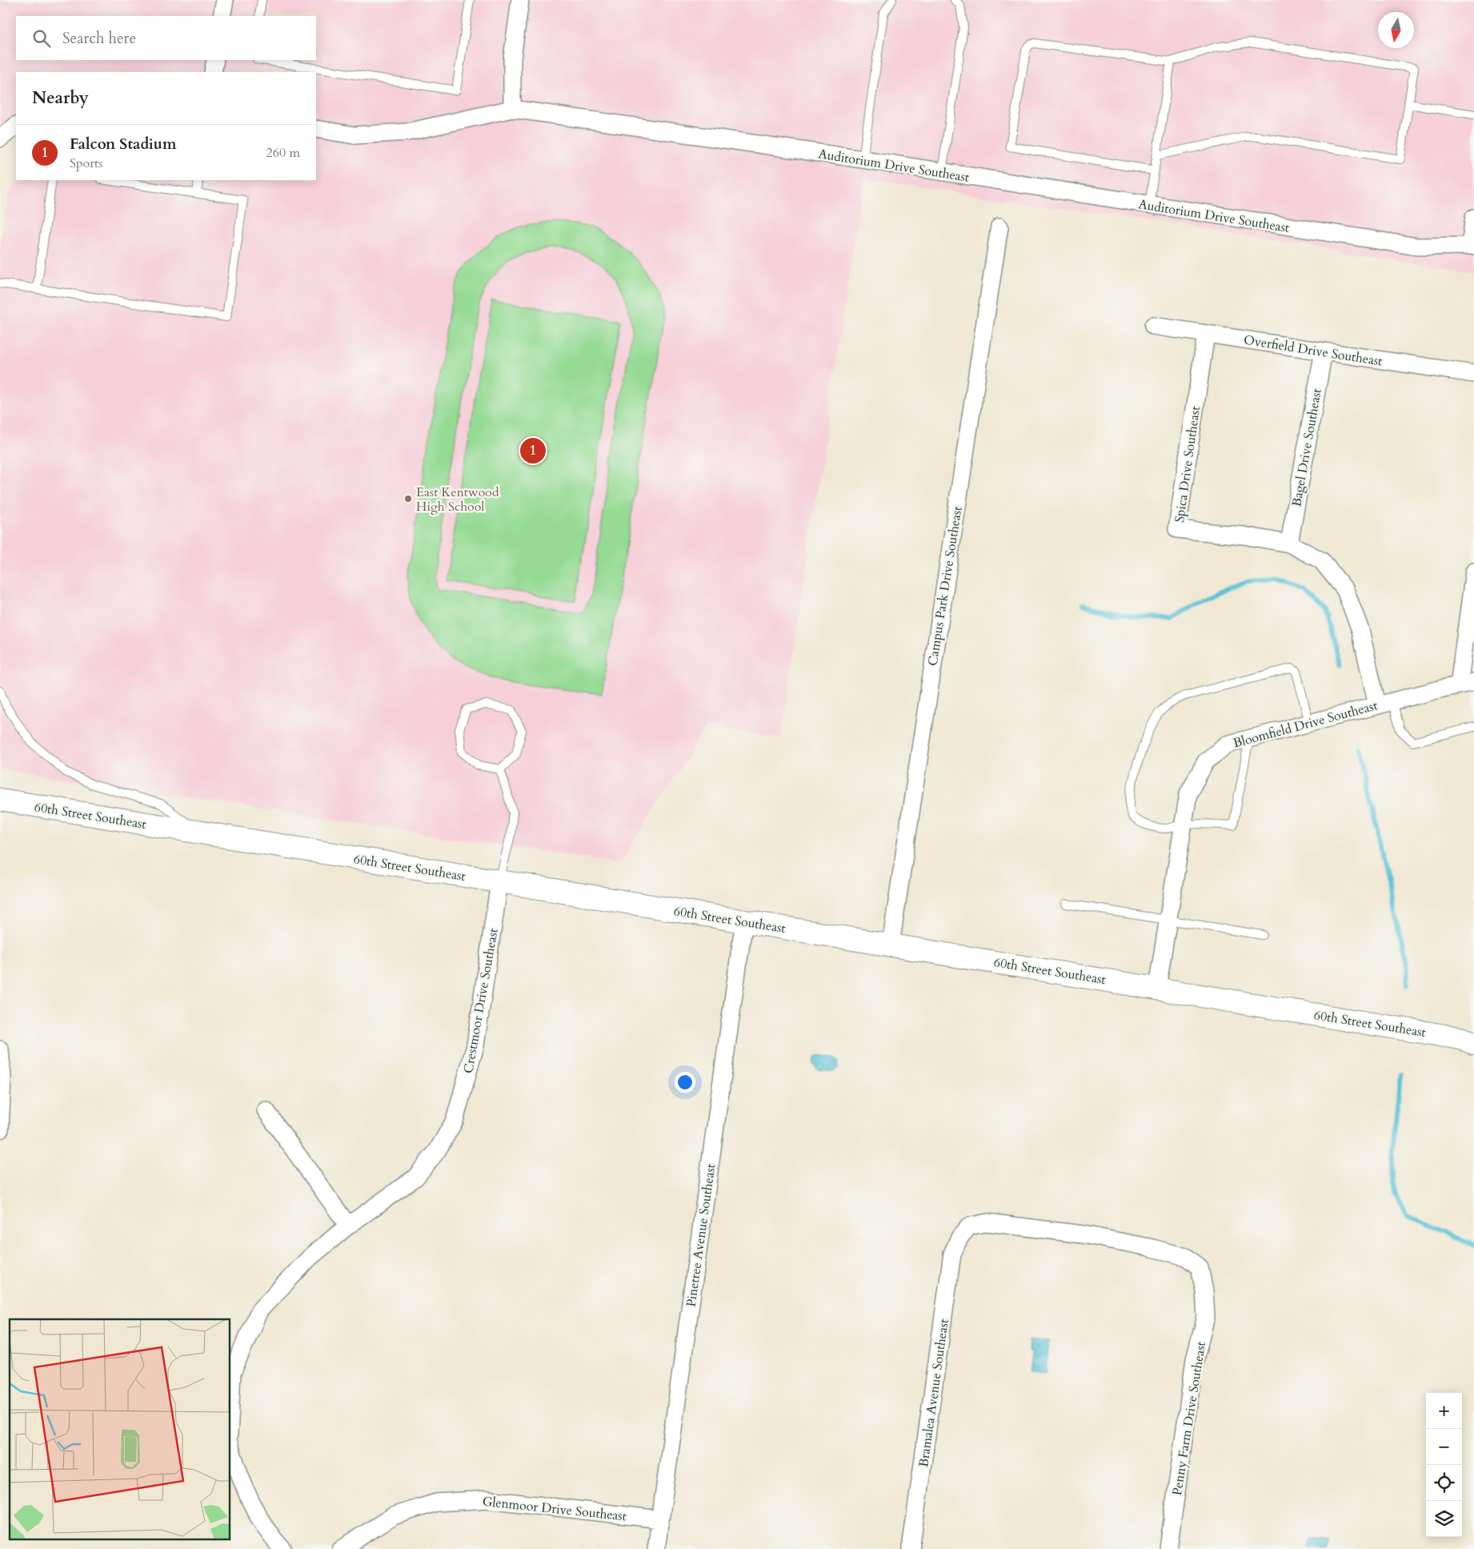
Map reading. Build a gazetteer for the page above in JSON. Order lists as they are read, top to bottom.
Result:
{
  "streets": {
    "main road": ["60th Street Southeast"],
    "street": [
      "Auditorium Drive Southeast",
      "Overfield Drive Southeast",
      "Bagel Drive Southeast",
      "Spica Drive Southeast",
      "Campus Park Drive Southeast",
      "Bloomfield Drive Southeast",
      "Crestmoor Drive Southeast",
      "Pinetree Avenue Southeast",
      "Bramalea Avenue Southeast",
      "Penny Farm Drive Southeast",
      "Glenmoor Drive Southeast"
    ]
  },
  "crossings": [
    ["Overfield Drive Southeast", "Bagel Drive Southeast"],
    ["Overfield Drive Southeast", "Spica Drive Southeast"],
    ["Bagel Drive Southeast", "Spica Drive Southeast"],
    ["Spica Drive Southeast", "Bloomfield Drive Southeast"],
    ["Campus Park Drive Southeast", "60th Street Southeast"],
    ["Bloomfield Drive Southeast", "60th Street Southeast"],
    ["60th Street Southeast", "Crestmoor Drive Southeast"],
    ["60th Street Southeast", "Pinetree Avenue Southeast"],
    ["Pinetree Avenue Southeast", "Glenmoor Drive Southeast"],
    ["Bramalea Avenue Southeast", "Penny Farm Drive Southeast"]
  ],
  "places": ["East Kentwood High School"],
  "north": "bottom",
  "page": {
    "search": "Search here",
    "heading": "Nearby",
    "list": [
      {
        "mark": "1",
        "name": "Falcon Stadium",
        "note": "Sports",
        "value": "260 m"
      }
    ],
    "pins": "1",
    "map_buttons": ["+", "−"]
  }
}
